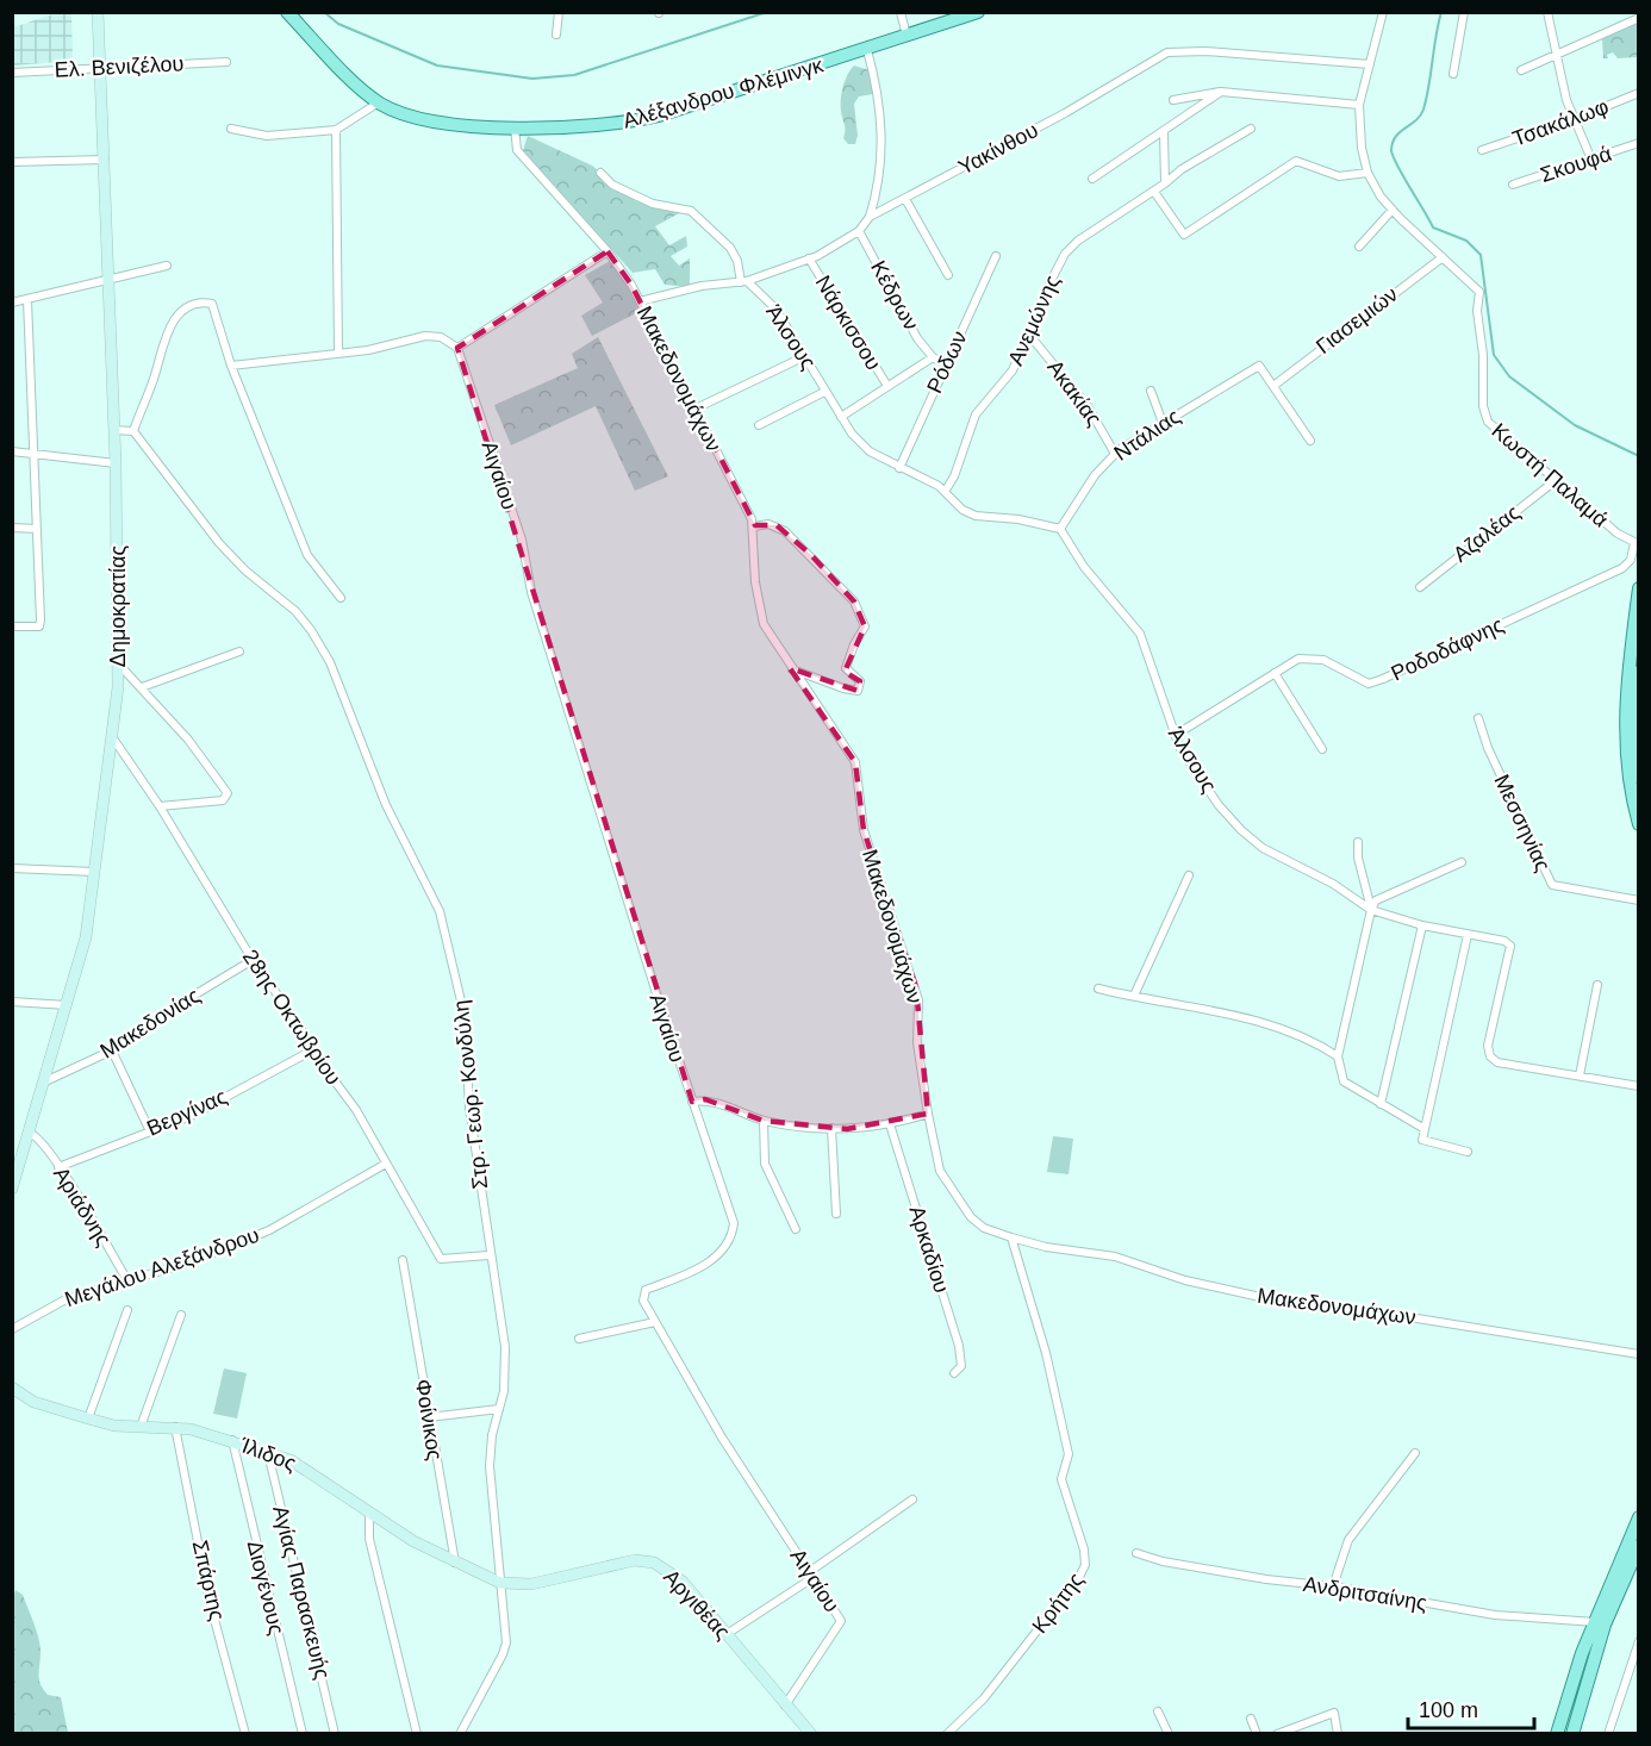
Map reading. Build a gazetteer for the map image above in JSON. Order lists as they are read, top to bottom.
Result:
{
  "streets": {
    "main road": ["Αλέξανδρου Φλέμινγκ"],
    "street": [
      "Ελ. Βενιζέλου",
      "Τσακάλωφ",
      "Υακίνθου",
      "Σκουφά",
      "Κέδρων",
      "Ανεμώνης",
      "Γιασεμιών",
      "Νάρκισσου",
      "Άλσους",
      "Ρόδων",
      "Μακεδονομάχων",
      "Ακακίας",
      "Ντάλιας",
      "Αιγαίου",
      "Κωστή Παλαμά",
      "Αζαλέας",
      "Δημοκρατίας",
      "Ροδοδάφνης",
      "Μεσσηνίας",
      "28ης Οκτωβρίου",
      "Μακεδονίας",
      "Στρ. Γεωρ. Κονδύλη",
      "Βεργίνας",
      "Αριάδνης",
      "Αρκαδίου",
      "Μεγάλου Αλεξάνδρου",
      "Φοίνικος",
      "Ίλιδος",
      "Σπάρτης",
      "Διογένους",
      "Αγίας Παρασκευής",
      "Ανδριτσαίνης",
      "Κρήτης",
      "Αργιθέας"
    ]
  },
  "crossings": [
    ["Ελ. Βενιζέλου", "Δημοκρατίας"],
    ["Αλέξανδρου Φλέμινγκ", "Μακεδονομάχων"],
    ["Υακίνθου", "Κέδρων"],
    ["Υακίνθου", "Νάρκισσου"],
    ["Υακίνθου", "Άλσους"],
    ["Υακίνθου", "Μακεδονομάχων"],
    ["Υακίνθου", "Κωστή Παλαμά"],
    ["Ανεμώνης", "Άλσους"],
    ["Ανεμώνης", "Ακακίας"],
    ["Γιασεμιών", "Ντάλιας"],
    ["Γιασεμιών", "Κωστή Παλαμά"],
    ["Άλσους", "Ρόδων"],
    ["Άλσους", "Ντάλιας"],
    ["Άλσους", "Ροδοδάφνης"],
    ["Μακεδονομάχων", "Κρήτης"],
    ["Ακακίας", "Ντάλιας"],
    ["Αιγαίου", "Αργιθέας"],
    ["Κωστή Παλαμά", "Αζαλέας"],
    ["Κωστή Παλαμά", "Ροδοδάφνης"],
    ["Δημοκρατίας", "28ης Οκτωβρίου"],
    ["Δημοκρατίας", "Μακεδονίας"],
    ["Δημοκρατίας", "Αριάδνης"],
    ["28ης Οκτωβρίου", "Μακεδονίας"],
    ["28ης Οκτωβρίου", "Στρ. Γεωρ. Κονδύλη"],
    ["28ης Οκτωβρίου", "Βεργίνας"],
    ["28ης Οκτωβρίου", "Μεγάλου Αλεξάνδρου"],
    ["Στρ. Γεωρ. Κονδύλη", "Ίλιδος"],
    ["Στρ. Γεωρ. Κονδύλη", "Αργιθέας"],
    ["Βεργίνας", "Αριάδνης"],
    ["Αριάδνης", "Μεγάλου Αλεξάνδρου"],
    ["Φοίνικος", "Ίλιδος"],
    ["Ίλιδος", "Σπάρτης"],
    ["Ίλιδος", "Διογένους"],
    ["Ίλιδος", "Αγίας Παρασκευής"],
    ["Ίλιδος", "Αργιθέας"]
  ],
  "scale_bar": "100 m"
}
